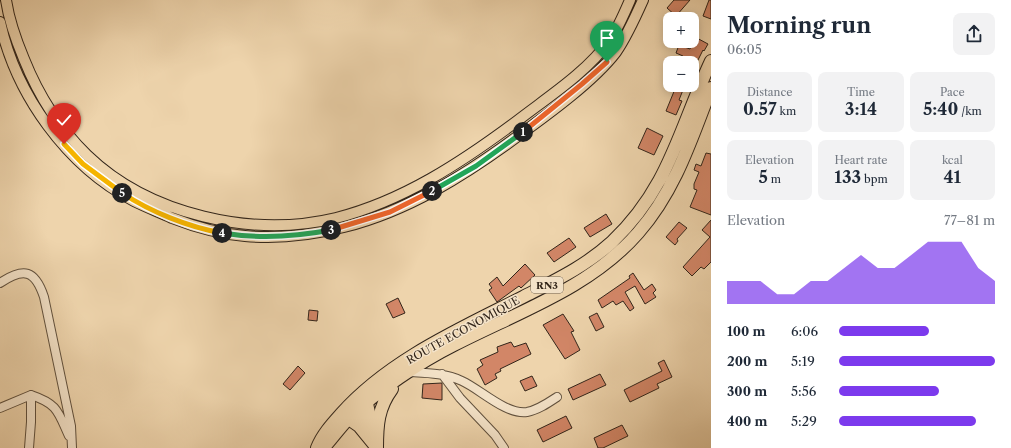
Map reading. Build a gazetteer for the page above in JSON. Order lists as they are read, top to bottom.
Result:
{
  "streets": {
    "highway": ["RN3", "ROUTE ECONOMIQUE"]
  },
  "page": {
    "heading": ["Morning run", "06:05"],
    "map_buttons": ["+", "−"],
    "stats": [
      ["Distance", "0.57 km"],
      ["Time", "3:14"],
      ["Pace", "5:40 /km"],
      ["Elevation", "5 m"],
      ["Heart rate", "133 bpm"],
      ["kcal", "41"]
    ],
    "pins": [
      "1",
      "2",
      "5",
      "3",
      "4"
    ],
    "chart": ["Elevation", "77–81 m"],
    "list": [
      {
        "name": "100 m",
        "note": "6:06"
      },
      {
        "name": "200 m",
        "note": "5:19"
      },
      {
        "name": "300 m",
        "note": "5:56"
      },
      {
        "name": "400 m",
        "note": "5:29"
      }
    ]
  }
}
